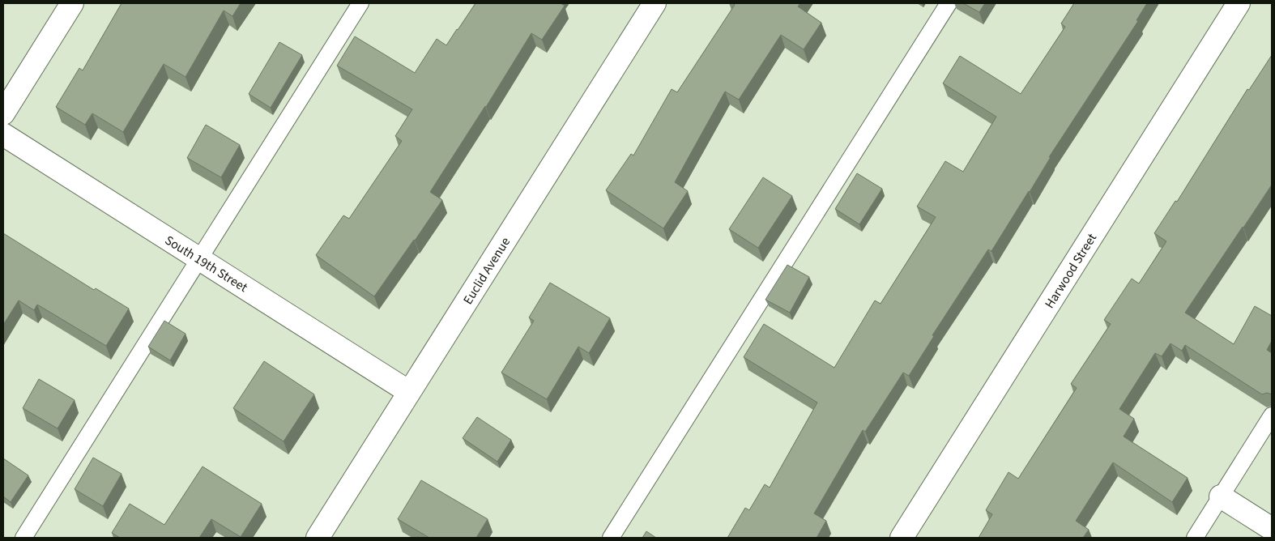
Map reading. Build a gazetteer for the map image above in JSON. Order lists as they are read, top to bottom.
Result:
{
  "streets": {
    "street": ["South 19th Street", "Euclid Avenue", "Harwood Street"]
  },
  "crossings": [
    ["South 19th Street", "Euclid Avenue"]
  ]
}
